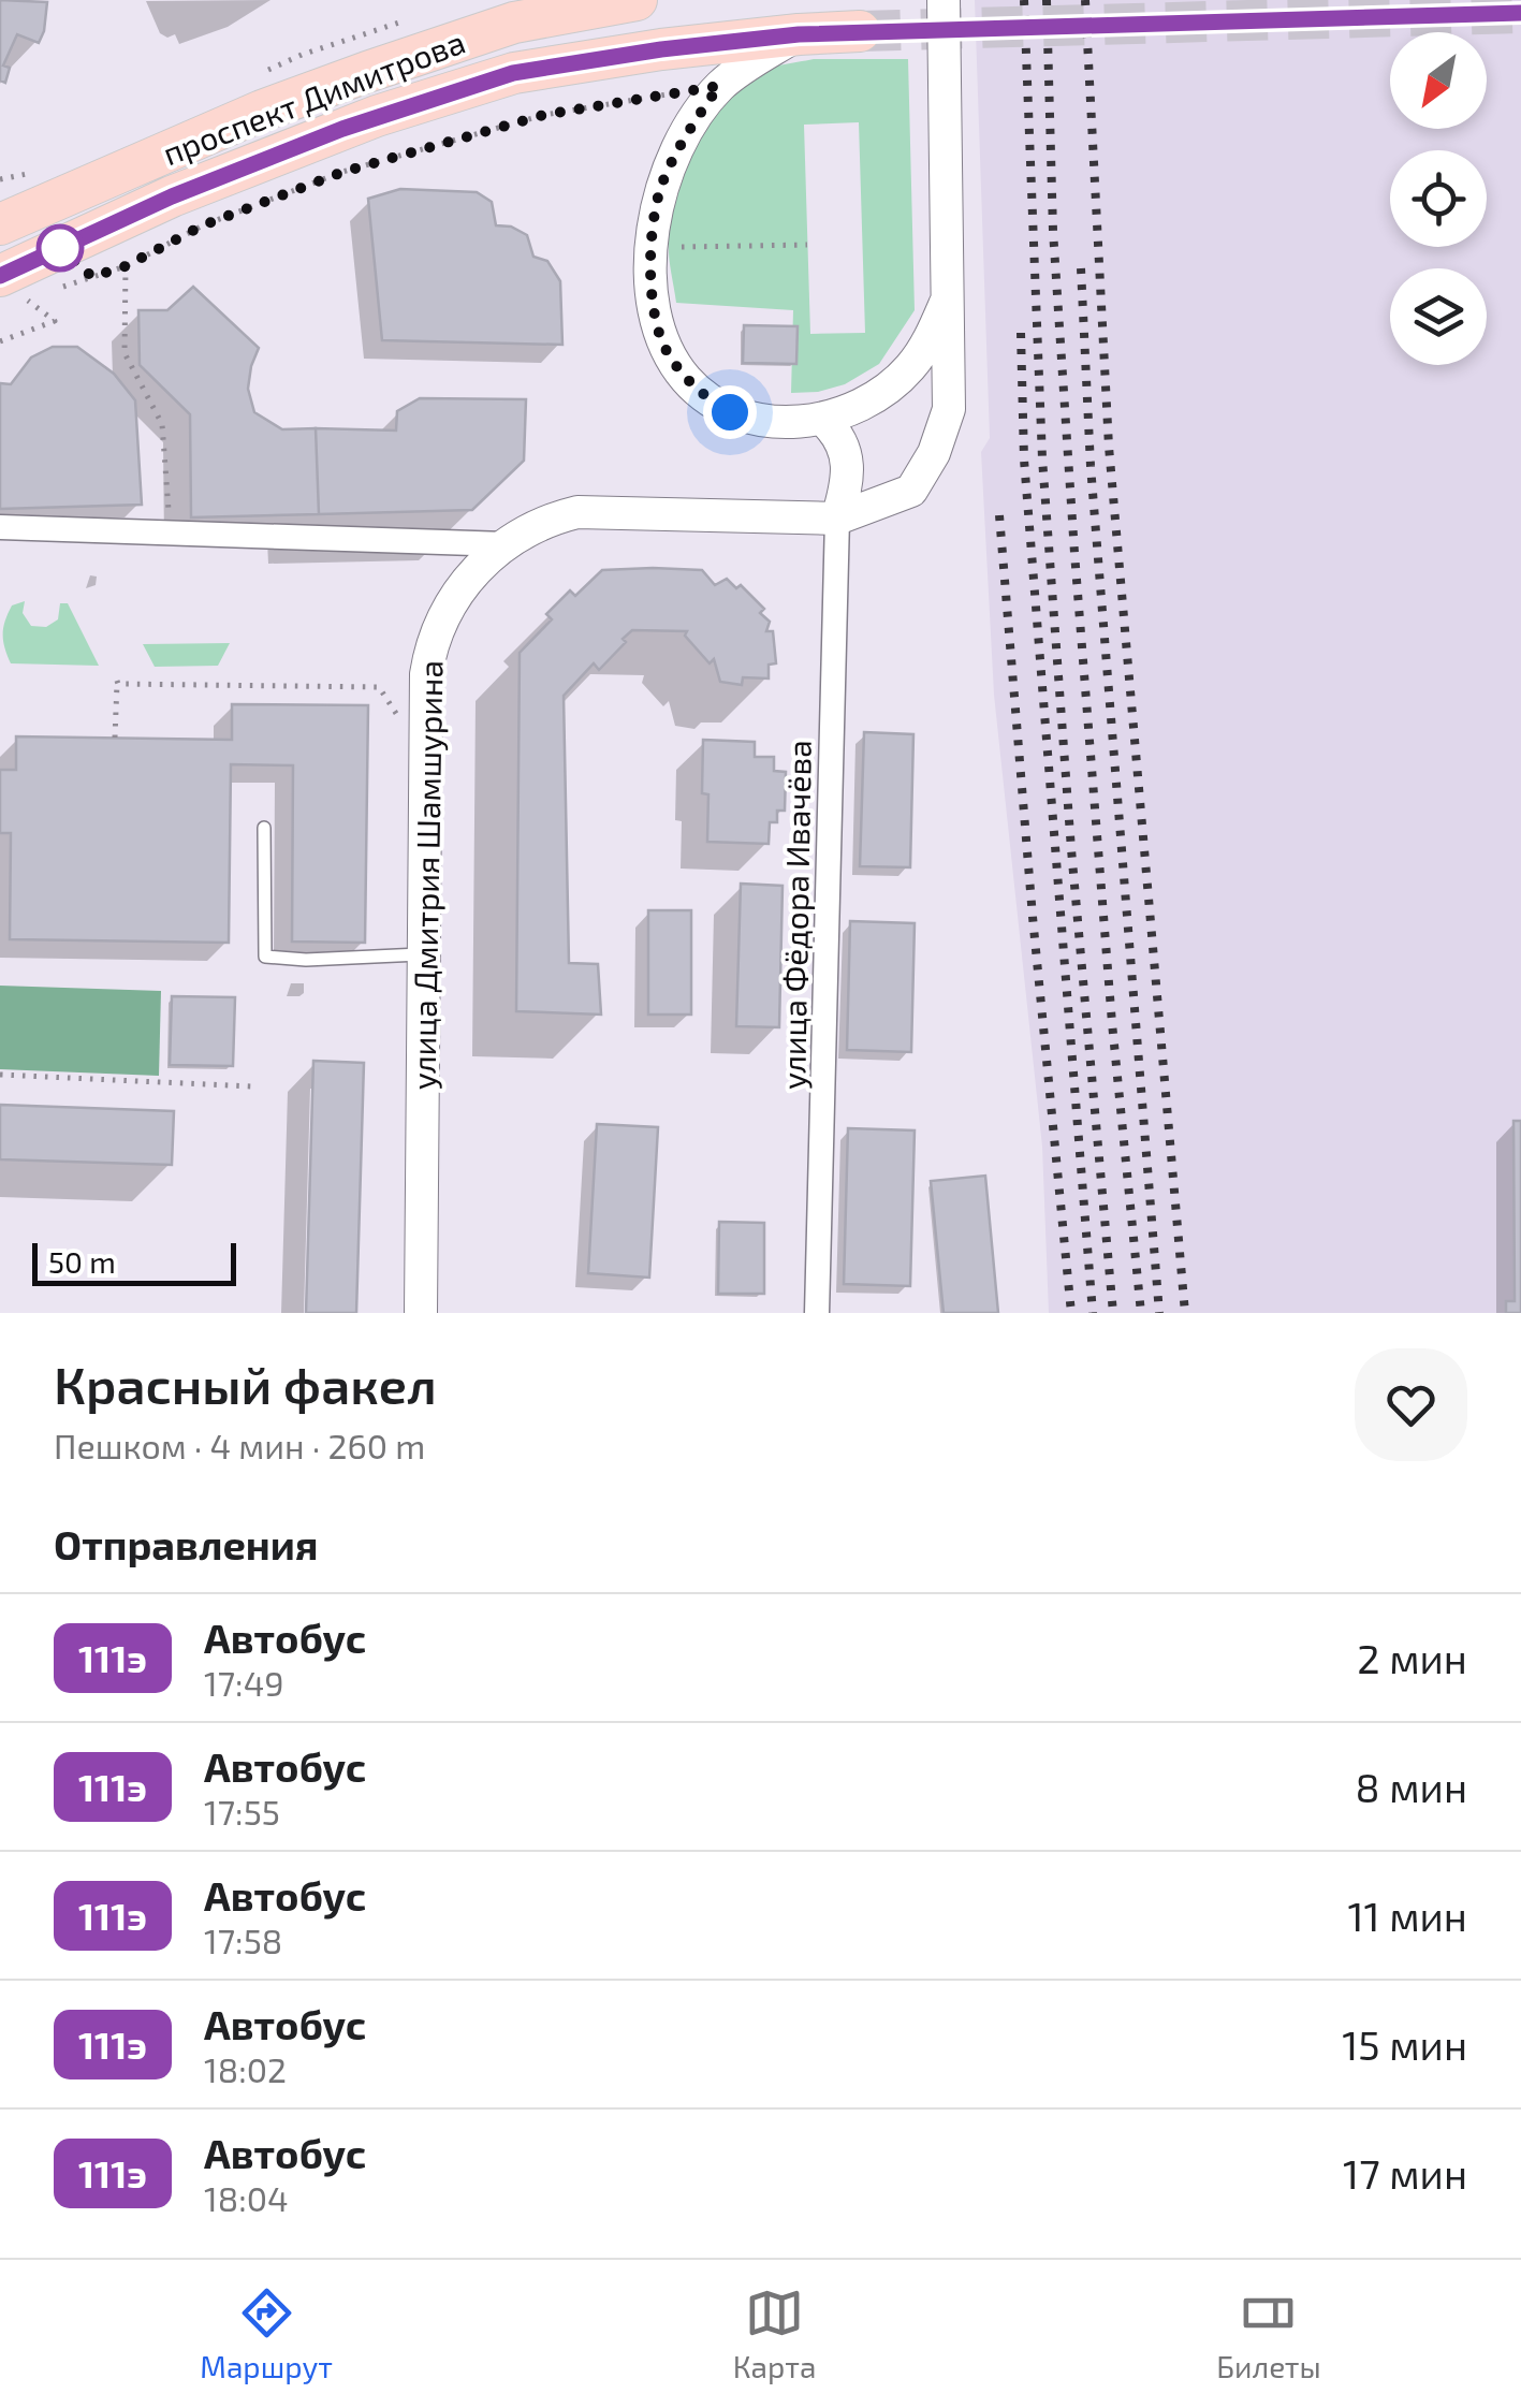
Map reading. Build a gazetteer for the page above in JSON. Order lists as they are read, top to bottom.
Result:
{
  "streets": {
    "main road": ["проспект Димитрова"],
    "street": ["улица Дмитрия Шамшурина", "улица Фёдора Ивачёва"]
  },
  "crossings": [
    ["улица Дмитрия Шамшурина", "улица Фёдора Ивачёва"]
  ],
  "lines": ["bus line 111э"],
  "scale_bar": "50 m",
  "north": "bottom left",
  "page": {
    "scale": "50 m",
    "heading": [
      ["Красный факел", "Пешком · 4 мин · 260 m"],
      "Отправления"
    ],
    "list": [
      {
        "mark": "111э",
        "name": "Автобус",
        "note": "17:49",
        "value": "2 мин"
      },
      {
        "mark": "111э",
        "name": "Автобус",
        "note": "17:55",
        "value": "8 мин"
      },
      {
        "mark": "111э",
        "name": "Автобус",
        "note": "17:58",
        "value": "11 мин"
      },
      {
        "mark": "111э",
        "name": "Автобус",
        "note": "18:02",
        "value": "15 мин"
      },
      {
        "mark": "111э",
        "name": "Автобус",
        "note": "18:04",
        "value": "17 мин"
      }
    ],
    "tabs": ["Маршрут", "Карта", "Билеты"]
  }
}
